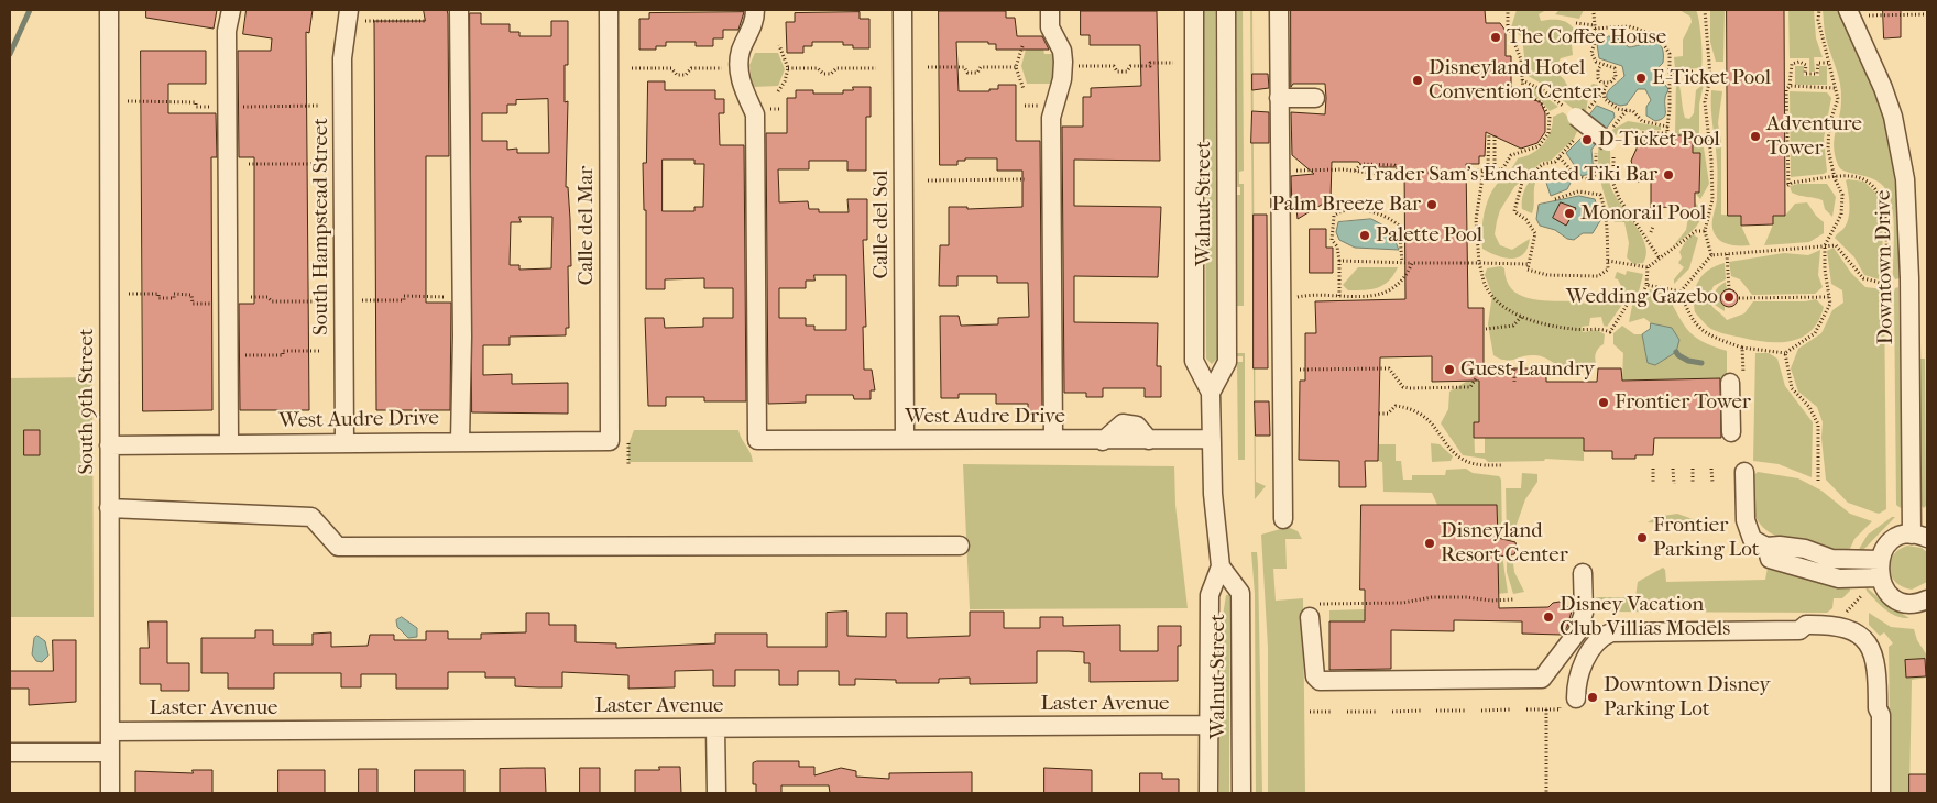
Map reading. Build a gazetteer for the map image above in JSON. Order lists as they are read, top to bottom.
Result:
{
  "streets": {
    "street": [
      "Walnut Street",
      "Calle del Sol",
      "Calle del Mar",
      "South Hampstead Street",
      "Downtown Drive",
      "South 9th Street",
      "West Audre Drive",
      "Laster Avenue"
    ]
  },
  "crossings": [
    ["Walnut Street", "West Audre Drive"],
    ["Walnut Street", "Laster Avenue"],
    ["Calle del Sol", "West Audre Drive"],
    ["Calle del Mar", "West Audre Drive"],
    ["South Hampstead Street", "West Audre Drive"],
    ["South 9th Street", "West Audre Drive"],
    ["South 9th Street", "Laster Avenue"]
  ],
  "places": [
    "The Coffee House",
    "E-Ticket Pool",
    "Disneyland Hotel Convention Center",
    "Adventure Tower",
    "D-Ticket Pool",
    "Trader Sam's Enchanted Tiki Bar",
    "Palm Breeze Bar",
    "Monorail Pool",
    "Palette Pool",
    "Wedding Gazebo",
    "Guest Laundry",
    "Frontier Tower",
    "Frontier Parking Lot",
    "Disneyland Resort Center",
    "Disney Vacation Club Villias Models",
    "Downtown Disney Parking Lot"
  ]
}
